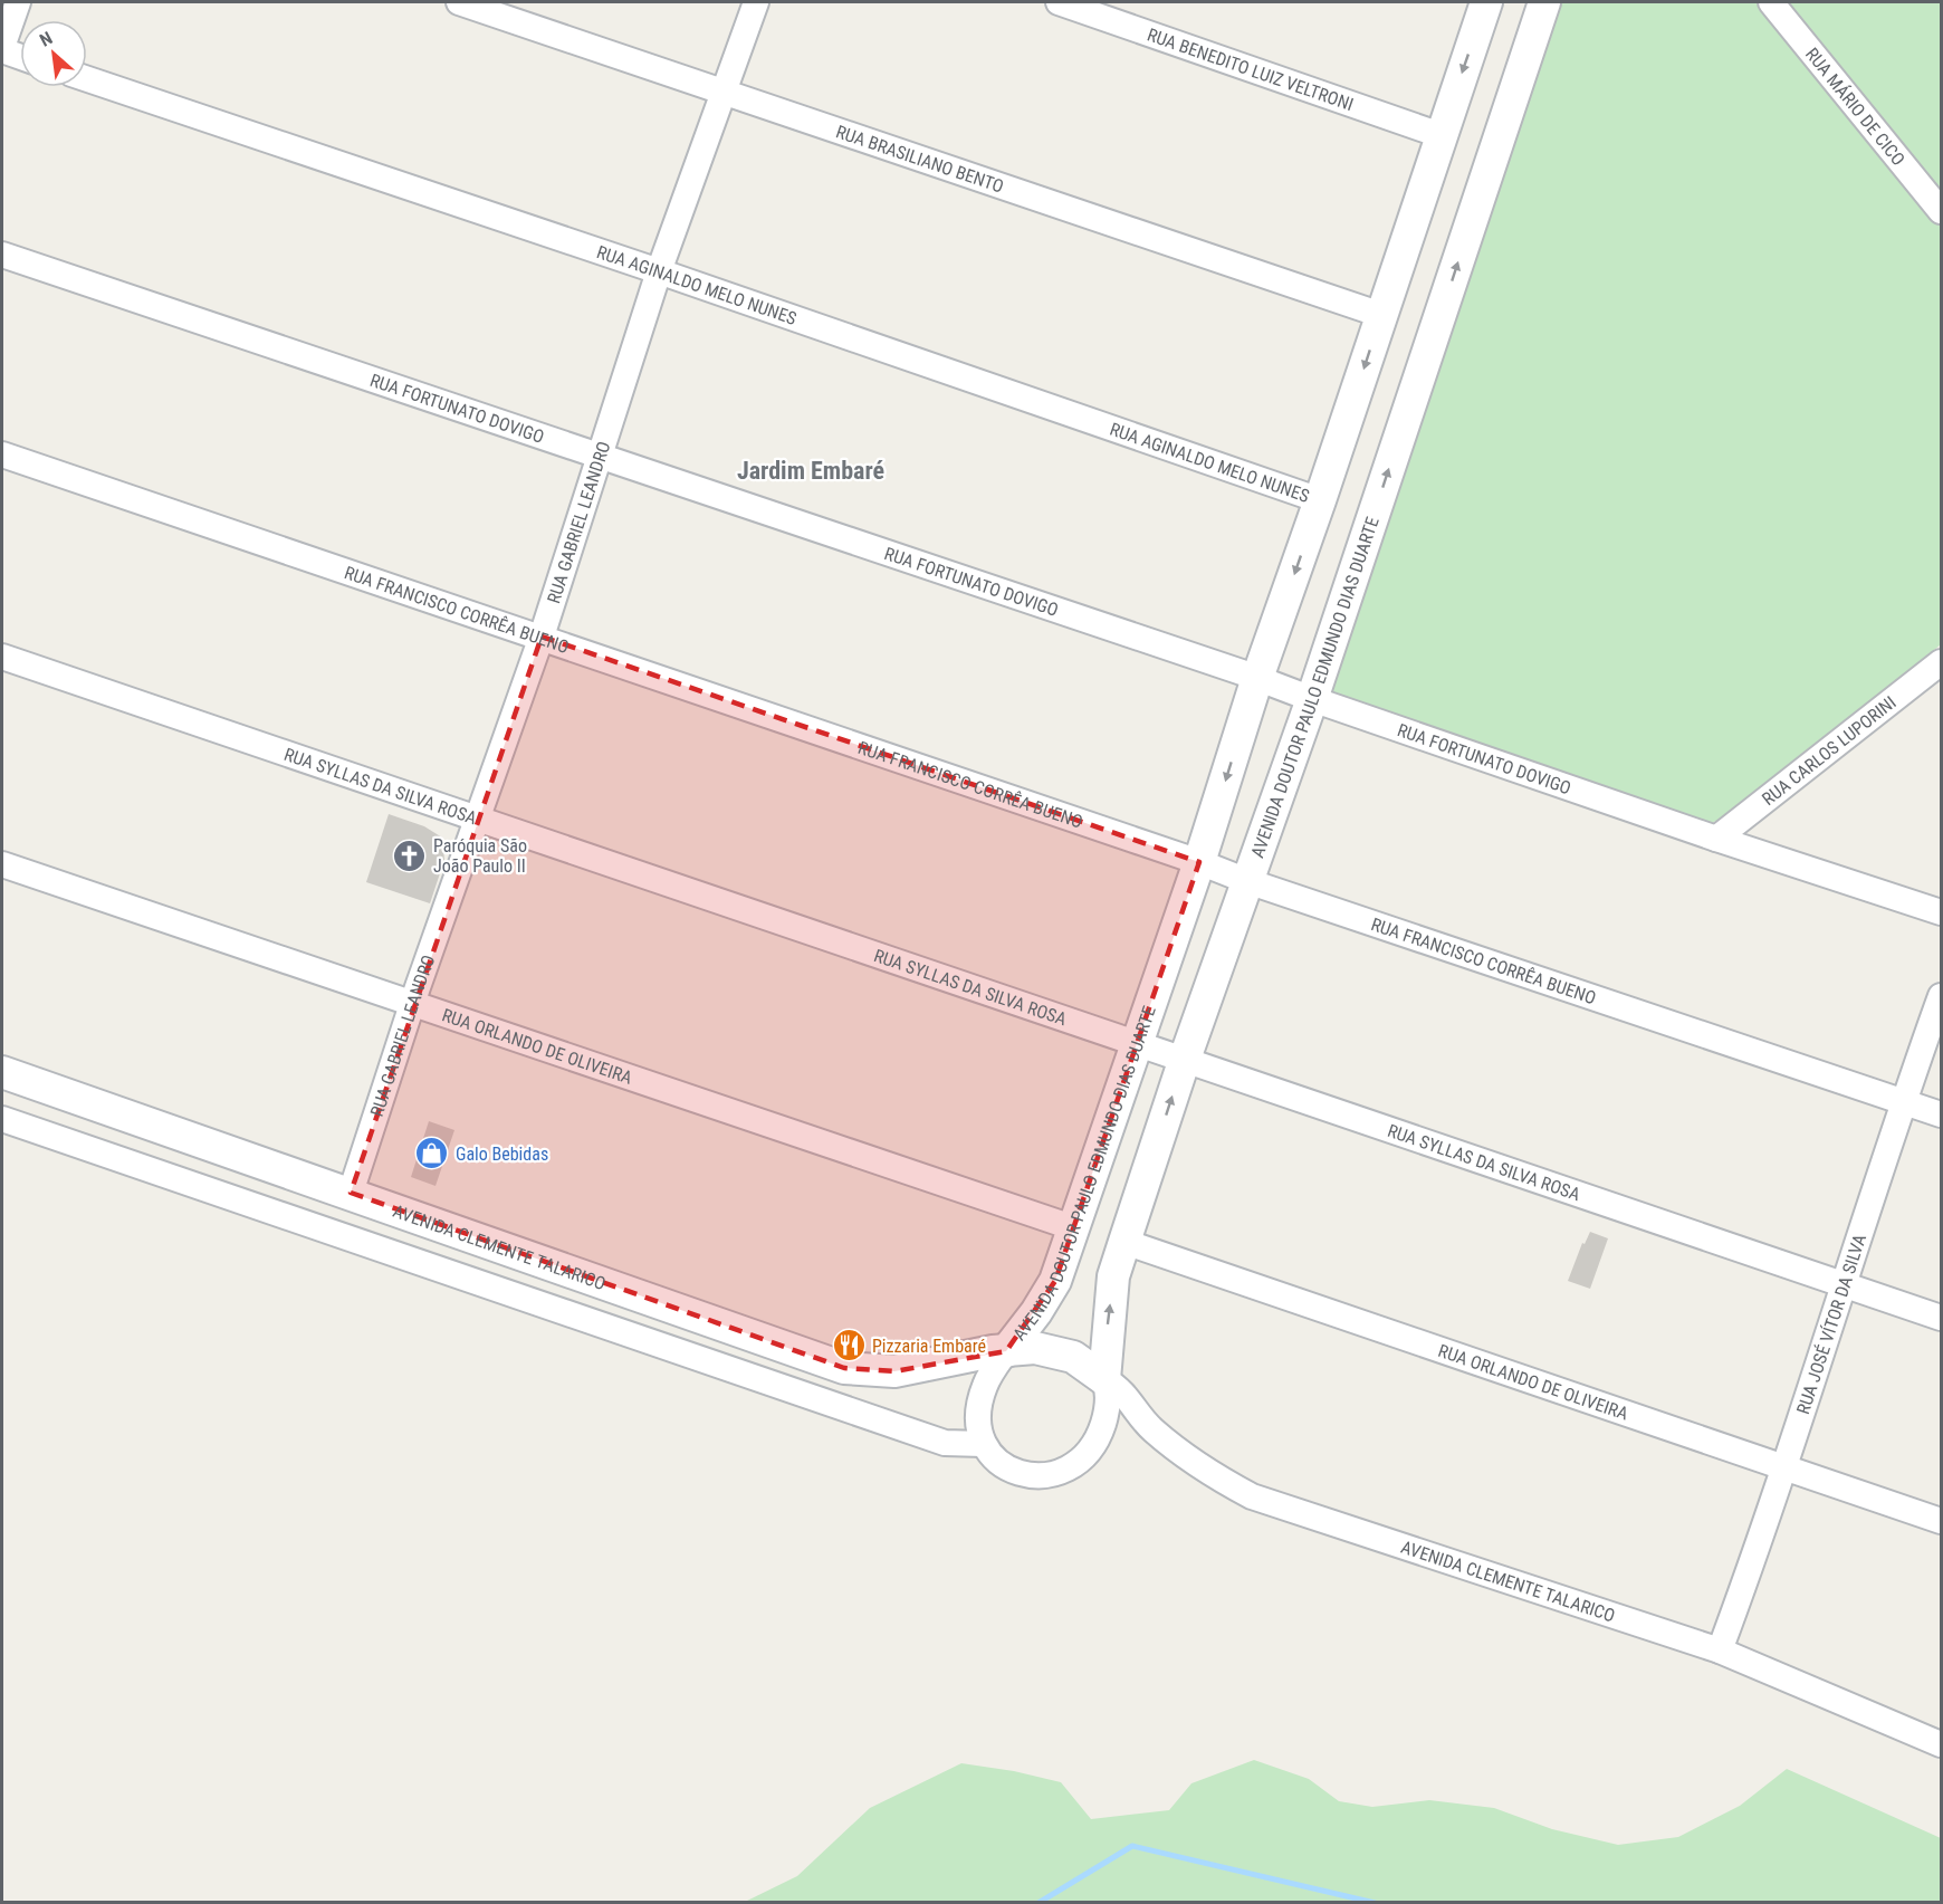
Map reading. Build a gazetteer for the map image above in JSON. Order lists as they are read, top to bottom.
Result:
{
  "streets": {
    "street": [
      "RUA BENEDITO LUIZ VELTRONI",
      "RUA MÁRIO DE CICO",
      "RUA BRASILIANO BENTO",
      "RUA AGINALDO MELO NUNES",
      "RUA FORTUNATO DOVIGO",
      "RUA GABRIEL LEANDRO",
      "RUA FRANCISCO CORRÊA BUENO",
      "AVENIDA DOUTOR PAULO EDMUNDO DIAS DUARTE",
      "RUA CARLOS LUPORINI",
      "RUA SYLLAS DA SILVA ROSA",
      "RUA ORLANDO DE OLIVEIRA",
      "AVENIDA CLEMENTE TALARICO",
      "RUA JOSÉ VÍTOR DA SILVA"
    ]
  },
  "crossings": [
    ["RUA BENEDITO LUIZ VELTRONI", "AVENIDA DOUTOR PAULO EDMUNDO DIAS DUARTE"],
    ["RUA BRASILIANO BENTO", "RUA GABRIEL LEANDRO"],
    ["RUA BRASILIANO BENTO", "AVENIDA DOUTOR PAULO EDMUNDO DIAS DUARTE"],
    ["RUA AGINALDO MELO NUNES", "RUA GABRIEL LEANDRO"],
    ["RUA AGINALDO MELO NUNES", "AVENIDA DOUTOR PAULO EDMUNDO DIAS DUARTE"],
    ["RUA FORTUNATO DOVIGO", "RUA GABRIEL LEANDRO"],
    ["RUA FORTUNATO DOVIGO", "AVENIDA DOUTOR PAULO EDMUNDO DIAS DUARTE"],
    ["RUA FORTUNATO DOVIGO", "RUA CARLOS LUPORINI"],
    ["RUA GABRIEL LEANDRO", "RUA FRANCISCO CORRÊA BUENO"],
    ["RUA GABRIEL LEANDRO", "RUA SYLLAS DA SILVA ROSA"],
    ["RUA GABRIEL LEANDRO", "RUA ORLANDO DE OLIVEIRA"],
    ["RUA GABRIEL LEANDRO", "AVENIDA CLEMENTE TALARICO"],
    ["RUA FRANCISCO CORRÊA BUENO", "AVENIDA DOUTOR PAULO EDMUNDO DIAS DUARTE"],
    ["RUA FRANCISCO CORRÊA BUENO", "RUA JOSÉ VÍTOR DA SILVA"],
    ["AVENIDA DOUTOR PAULO EDMUNDO DIAS DUARTE", "RUA SYLLAS DA SILVA ROSA"],
    ["AVENIDA DOUTOR PAULO EDMUNDO DIAS DUARTE", "RUA ORLANDO DE OLIVEIRA"],
    ["AVENIDA DOUTOR PAULO EDMUNDO DIAS DUARTE", "AVENIDA CLEMENTE TALARICO"],
    ["RUA SYLLAS DA SILVA ROSA", "RUA JOSÉ VÍTOR DA SILVA"],
    ["RUA ORLANDO DE OLIVEIRA", "RUA JOSÉ VÍTOR DA SILVA"],
    ["AVENIDA CLEMENTE TALARICO", "RUA JOSÉ VÍTOR DA SILVA"]
  ],
  "districts": ["Jardim Embaré"],
  "places": {
    "church": ["Paróquia São João Paulo II"],
    "shop": ["Galo Bebidas"],
    "restaurant": ["Pizzaria Embaré"]
  },
  "north": "top left"
}
